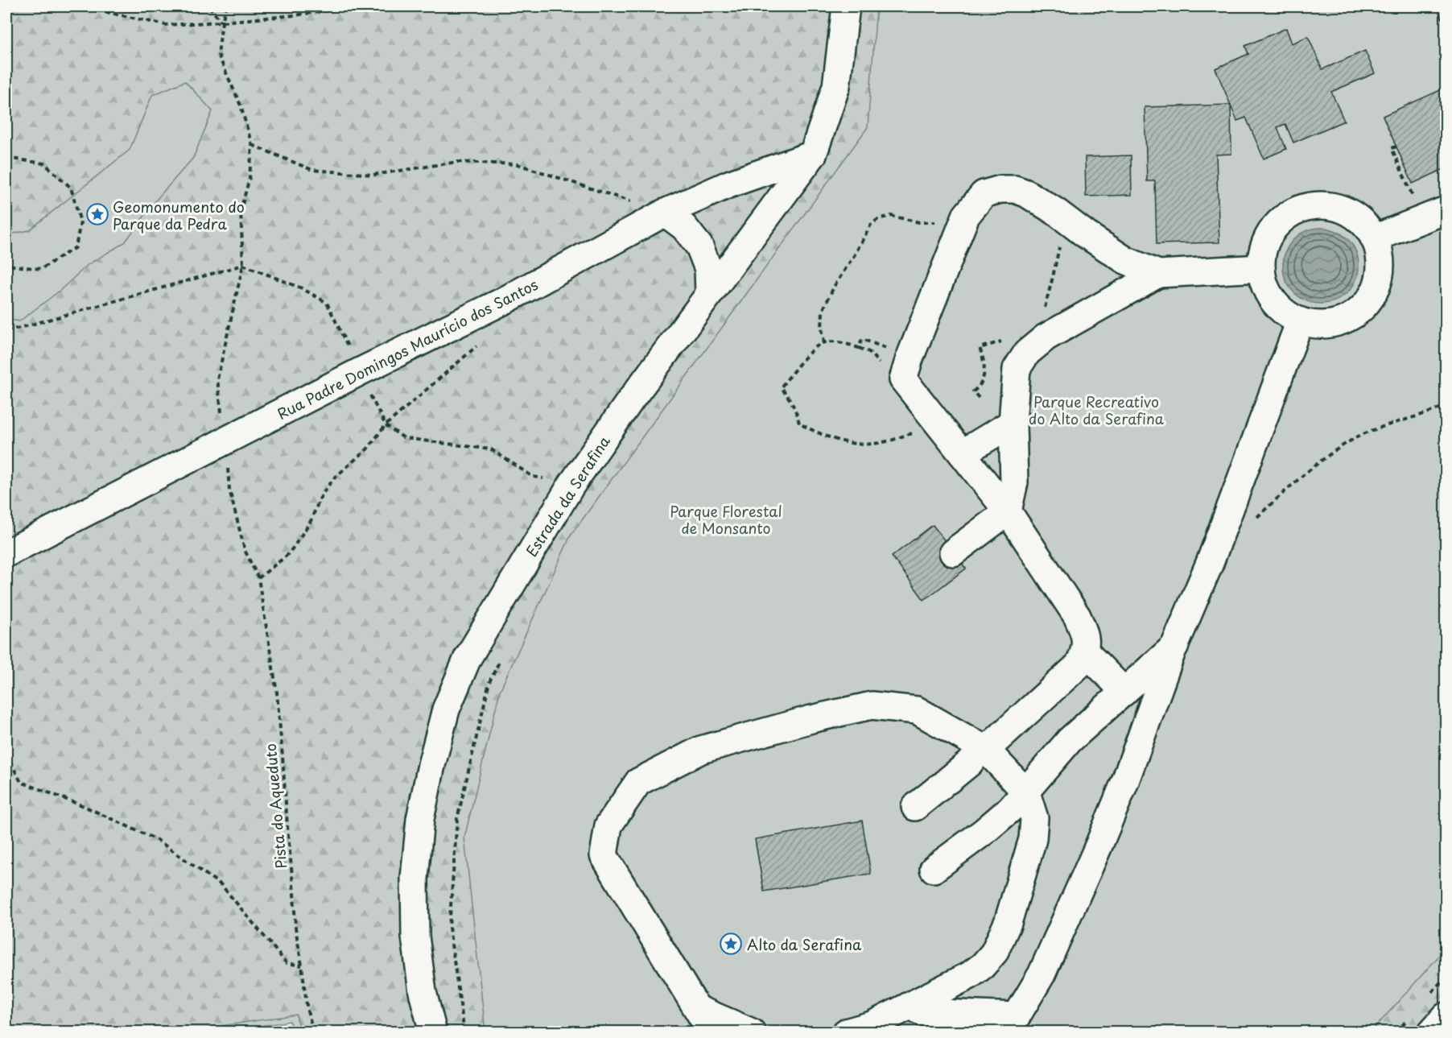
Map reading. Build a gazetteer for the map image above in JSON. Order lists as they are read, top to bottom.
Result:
{
  "streets": {
    "street": ["Rua Padre Domingos Maurício dos Santos", "Estrada da Serafina"],
    "path": ["Pista do Aqueduto"]
  },
  "crossings": [
    ["Rua Padre Domingos Maurício dos Santos", "Estrada da Serafina"],
    ["Rua Padre Domingos Maurício dos Santos", "Pista do Aqueduto"]
  ],
  "parks": ["Parque Recreativo do Alto da Serafina", "Parque Florestal de Monsanto"],
  "places": {
    "place": ["Geomonumento do Parque da Pedra", "Alto da Serafina"]
  }
}
